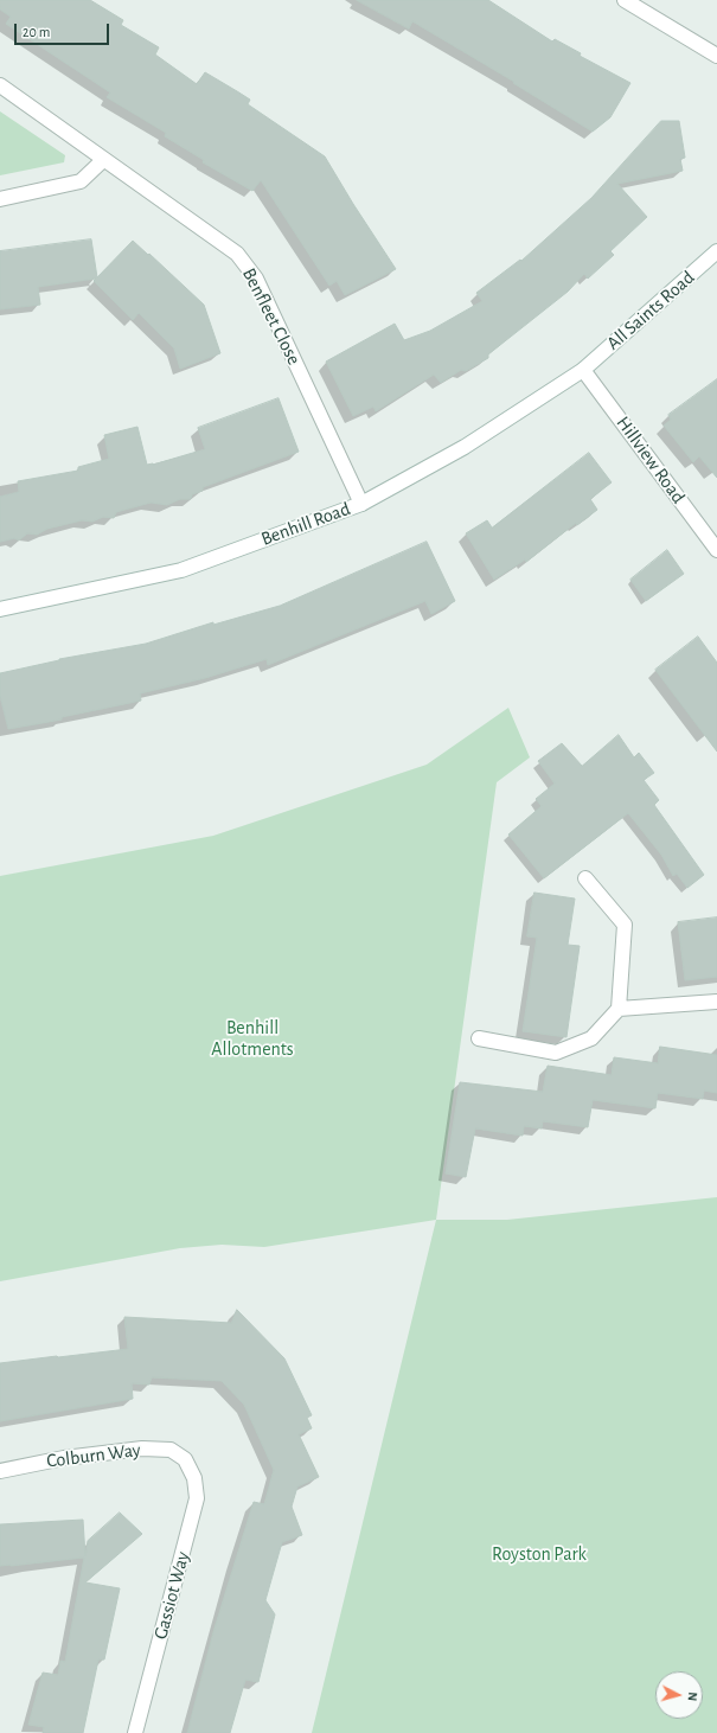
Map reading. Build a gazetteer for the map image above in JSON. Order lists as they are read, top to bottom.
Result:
{
  "streets": {
    "street": [
      "All Saints Road",
      "Benfleet Close",
      "Hillview Road",
      "Benhill Road",
      "Colburn Way",
      "Gassiot Way"
    ]
  },
  "crossings": [
    ["All Saints Road", "Hillview Road"],
    ["All Saints Road", "Benhill Road"],
    ["Benfleet Close", "Benhill Road"],
    ["Hillview Road", "Benhill Road"],
    ["Colburn Way", "Gassiot Way"]
  ],
  "parks": ["Benhill Allotments", "Royston Park"],
  "scale_bar": "20 m",
  "north": "right"
}
